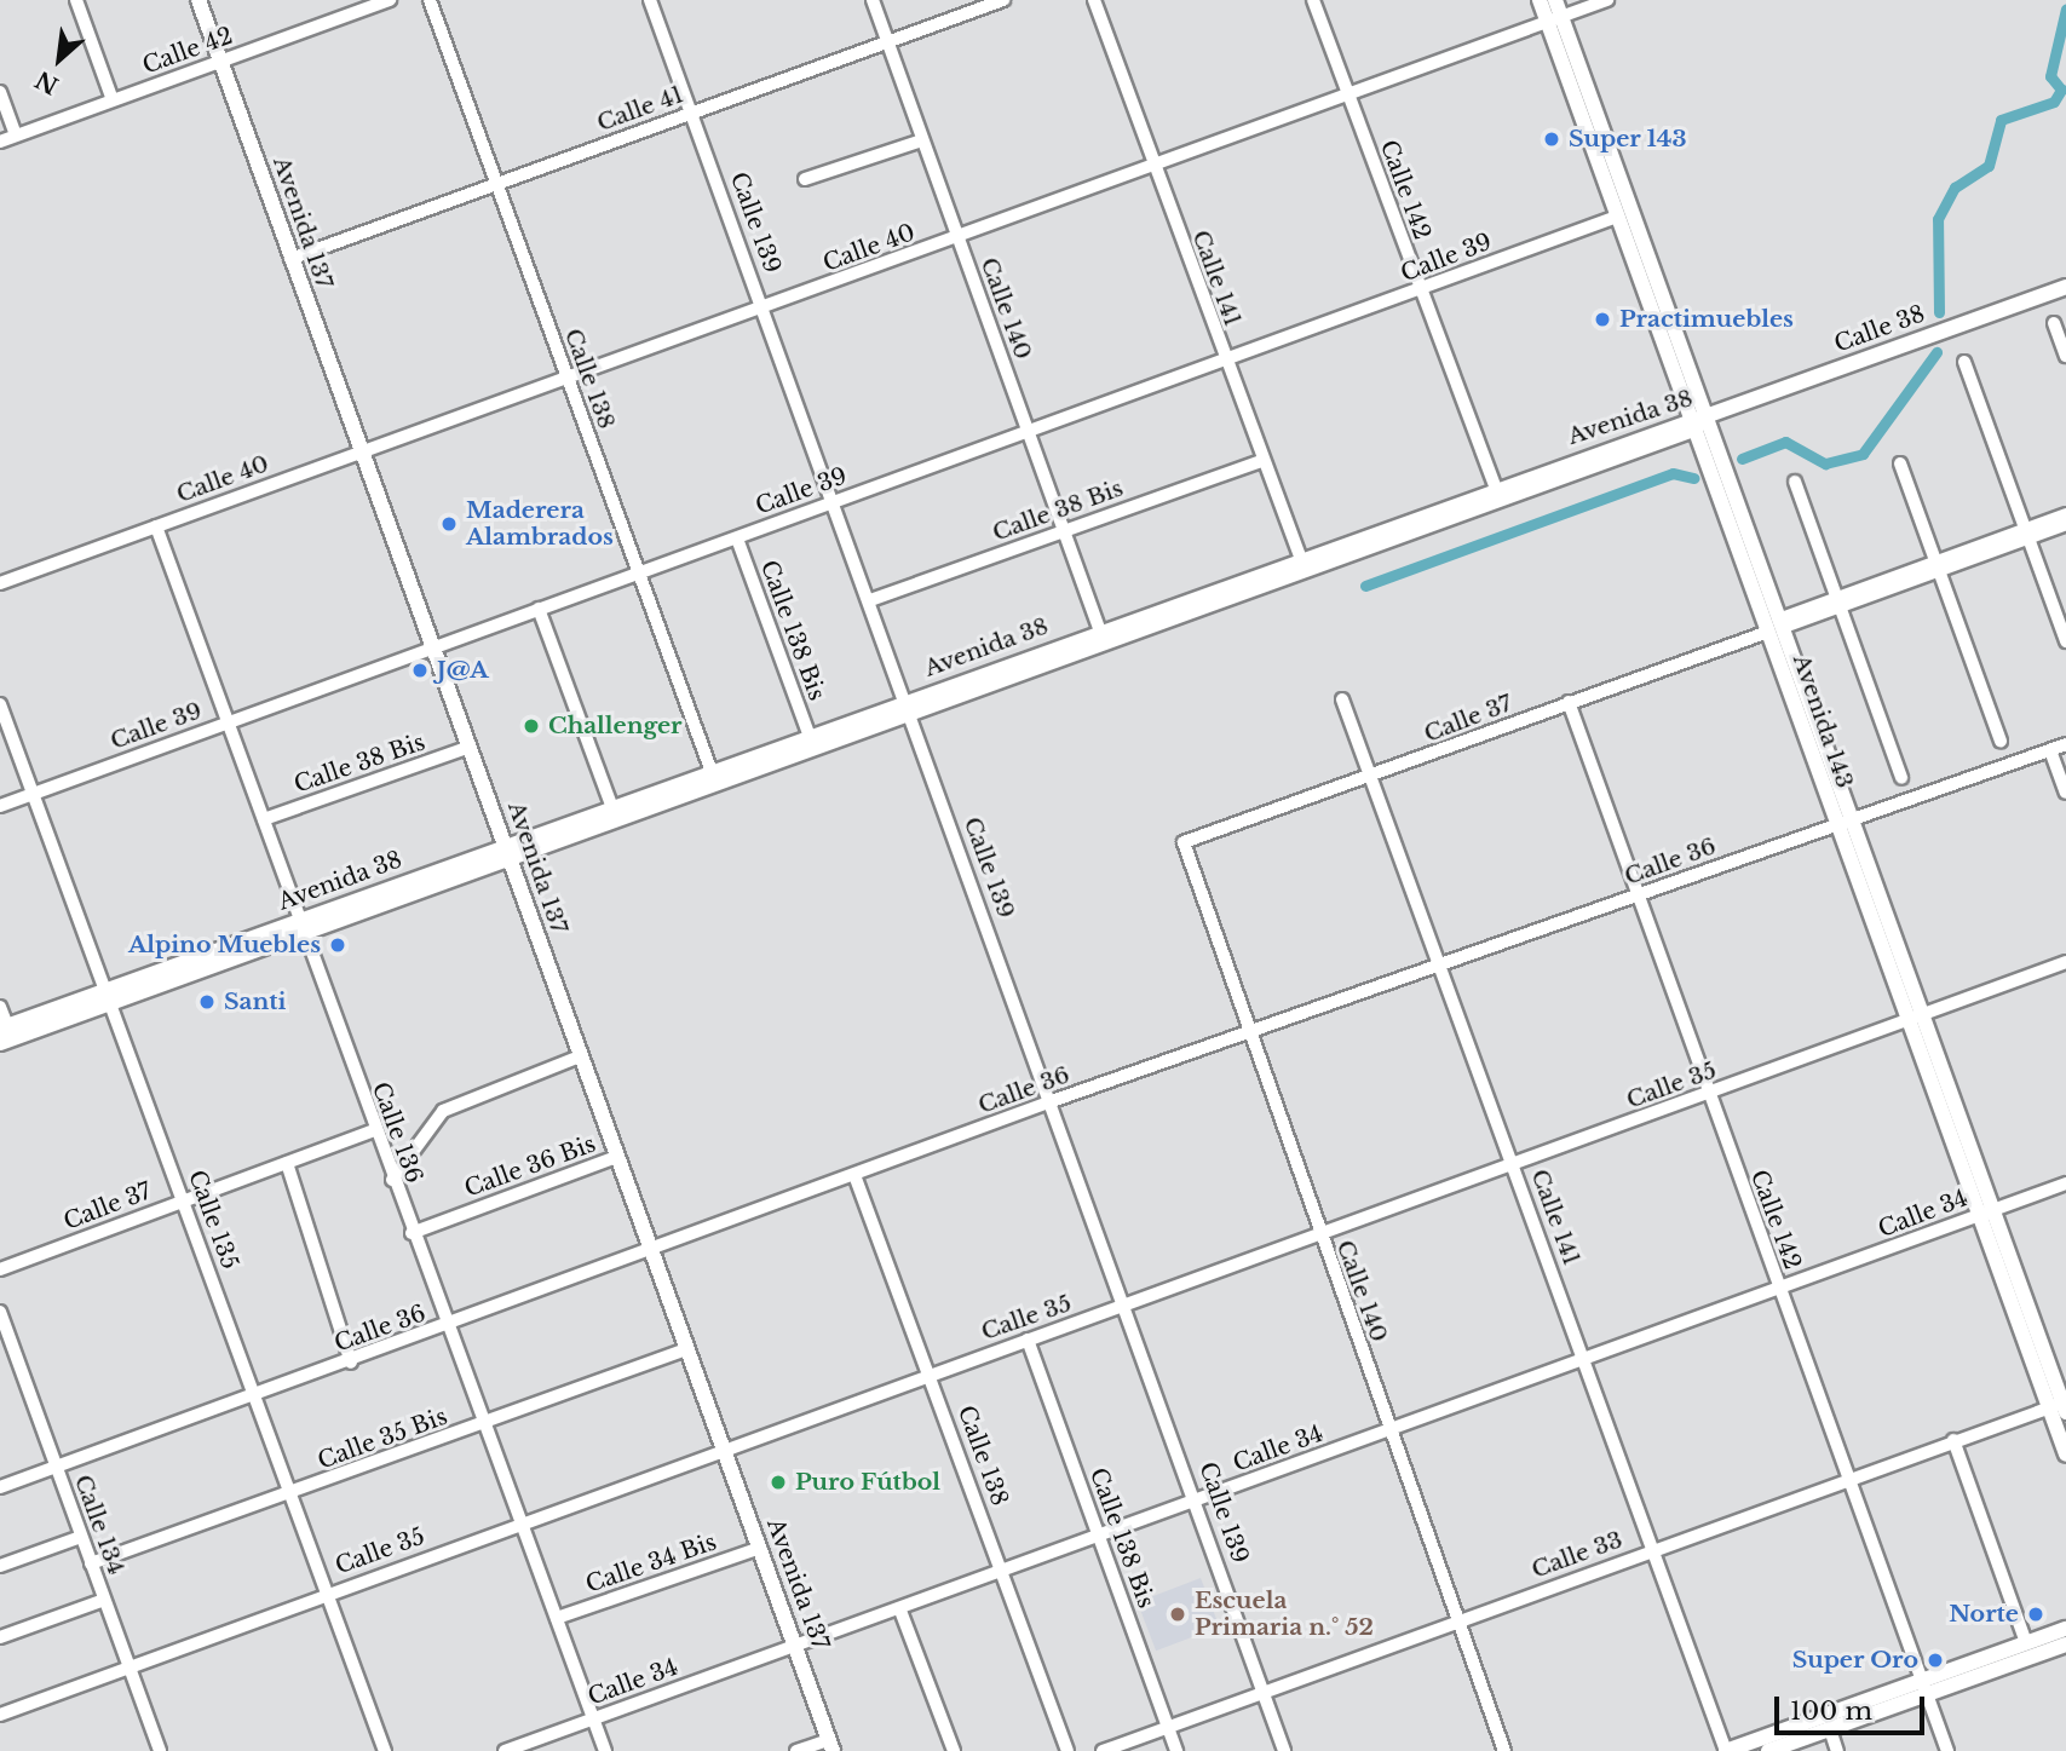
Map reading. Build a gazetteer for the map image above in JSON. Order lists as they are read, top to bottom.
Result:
{
  "streets": {
    "main road": [
      "Avenida 137",
      "Calle 38",
      "Avenida 38",
      "Avenida 143"
    ],
    "street": [
      "Calle 42",
      "Calle 41",
      "Calle 142",
      "Calle 139",
      "Calle 40",
      "Calle 39",
      "Calle 141",
      "Calle 140",
      "Calle 138",
      "Calle 38 Bis",
      "Calle 138 Bis",
      "Calle 37",
      "Calle 36",
      "Calle 35",
      "Calle 136",
      "Calle 36 Bis",
      "Calle 34",
      "Calle 135",
      "Calle 35 Bis",
      "Calle 134",
      "Calle 33",
      "Calle 34 Bis"
    ]
  },
  "crossings": [
    ["Calle 42", "Avenida 137"],
    ["Calle 41", "Avenida 137"],
    ["Calle 41", "Calle 139"],
    ["Calle 41", "Calle 140"],
    ["Calle 41", "Calle 138"],
    ["Calle 142", "Calle 40"],
    ["Calle 142", "Calle 39"],
    ["Calle 142", "Avenida 38"],
    ["Calle 142", "Calle 37"],
    ["Calle 142", "Calle 36"],
    ["Calle 142", "Calle 35"],
    ["Calle 142", "Calle 34"],
    ["Calle 142", "Calle 33"],
    ["Avenida 137", "Calle 40"],
    ["Avenida 137", "Calle 39"],
    ["Avenida 137", "Avenida 38"],
    ["Avenida 137", "Calle 38 Bis"],
    ["Avenida 137", "Calle 36"],
    ["Avenida 137", "Calle 35"],
    ["Avenida 137", "Calle 36 Bis"],
    ["Avenida 137", "Calle 34"],
    ["Avenida 137", "Calle 35 Bis"],
    ["Avenida 137", "Calle 34 Bis"],
    ["Calle 139", "Calle 40"],
    ["Calle 139", "Calle 39"],
    ["Calle 139", "Avenida 38"],
    ["Calle 139", "Calle 38 Bis"],
    ["Calle 139", "Calle 36"],
    ["Calle 139", "Calle 35"],
    ["Calle 139", "Calle 34"],
    ["Calle 139", "Calle 33"],
    ["Calle 40", "Calle 141"],
    ["Calle 40", "Calle 140"],
    ["Calle 40", "Calle 138"],
    ["Calle 40", "Avenida 143"],
    ["Calle 40", "Calle 136"],
    ["Calle 39", "Calle 141"],
    ["Calle 39", "Calle 140"],
    ["Calle 39", "Calle 138"],
    ["Calle 39", "Calle 138 Bis"],
    ["Calle 39", "Avenida 143"],
    ["Calle 39", "Calle 136"],
    ["Calle 39", "Calle 135"],
    ["Calle 141", "Avenida 38"],
    ["Calle 141", "Calle 38 Bis"],
    ["Calle 141", "Calle 37"],
    ["Calle 141", "Calle 36"],
    ["Calle 141", "Calle 35"],
    ["Calle 141", "Calle 34"],
    ["Calle 141", "Calle 33"],
    ["Calle 140", "Avenida 38"],
    ["Calle 140", "Calle 38 Bis"],
    ["Calle 140", "Calle 37"],
    ["Calle 140", "Calle 36"],
    ["Calle 140", "Calle 35"],
    ["Calle 140", "Calle 34"],
    ["Calle 140", "Calle 33"],
    ["Calle 38", "Avenida 38"],
    ["Calle 38", "Avenida 143"],
    ["Calle 138", "Avenida 38"],
    ["Calle 138", "Calle 36"],
    ["Calle 138", "Calle 35"],
    ["Calle 138", "Calle 34"],
    ["Avenida 38", "Calle 138 Bis"],
    ["Avenida 38", "Avenida 143"],
    ["Avenida 38", "Calle 136"],
    ["Avenida 38", "Calle 135"],
    ["Calle 38 Bis", "Calle 136"],
    ["Calle 138 Bis", "Calle 35"],
    ["Calle 138 Bis", "Calle 34"],
    ["Calle 138 Bis", "Calle 33"],
    ["Calle 37", "Avenida 143"],
    ["Calle 37", "Calle 136"],
    ["Calle 37", "Calle 135"],
    ["Avenida 143", "Calle 36"],
    ["Avenida 143", "Calle 35"],
    ["Avenida 143", "Calle 34"],
    ["Avenida 143", "Calle 33"],
    ["Calle 36", "Calle 136"],
    ["Calle 36", "Calle 135"],
    ["Calle 36", "Calle 134"],
    ["Calle 35", "Calle 136"],
    ["Calle 35", "Calle 135"],
    ["Calle 35", "Calle 134"],
    ["Calle 136", "Calle 36 Bis"],
    ["Calle 136", "Calle 34"],
    ["Calle 136", "Calle 35 Bis"],
    ["Calle 136", "Calle 34 Bis"],
    ["Calle 135", "Calle 35 Bis"],
    ["Calle 35 Bis", "Calle 134"]
  ],
  "places": [
    "Super 143",
    "Practimuebles",
    "Maderera Alambrados",
    "J@A",
    "Challenger",
    "Alpino Muebles",
    "Santi",
    "Puro Fútbol",
    "Escuela Primaria n.° 52",
    "Norte",
    "Super Oro"
  ],
  "scale_bar": "100 m",
  "north": "bottom left"
}
